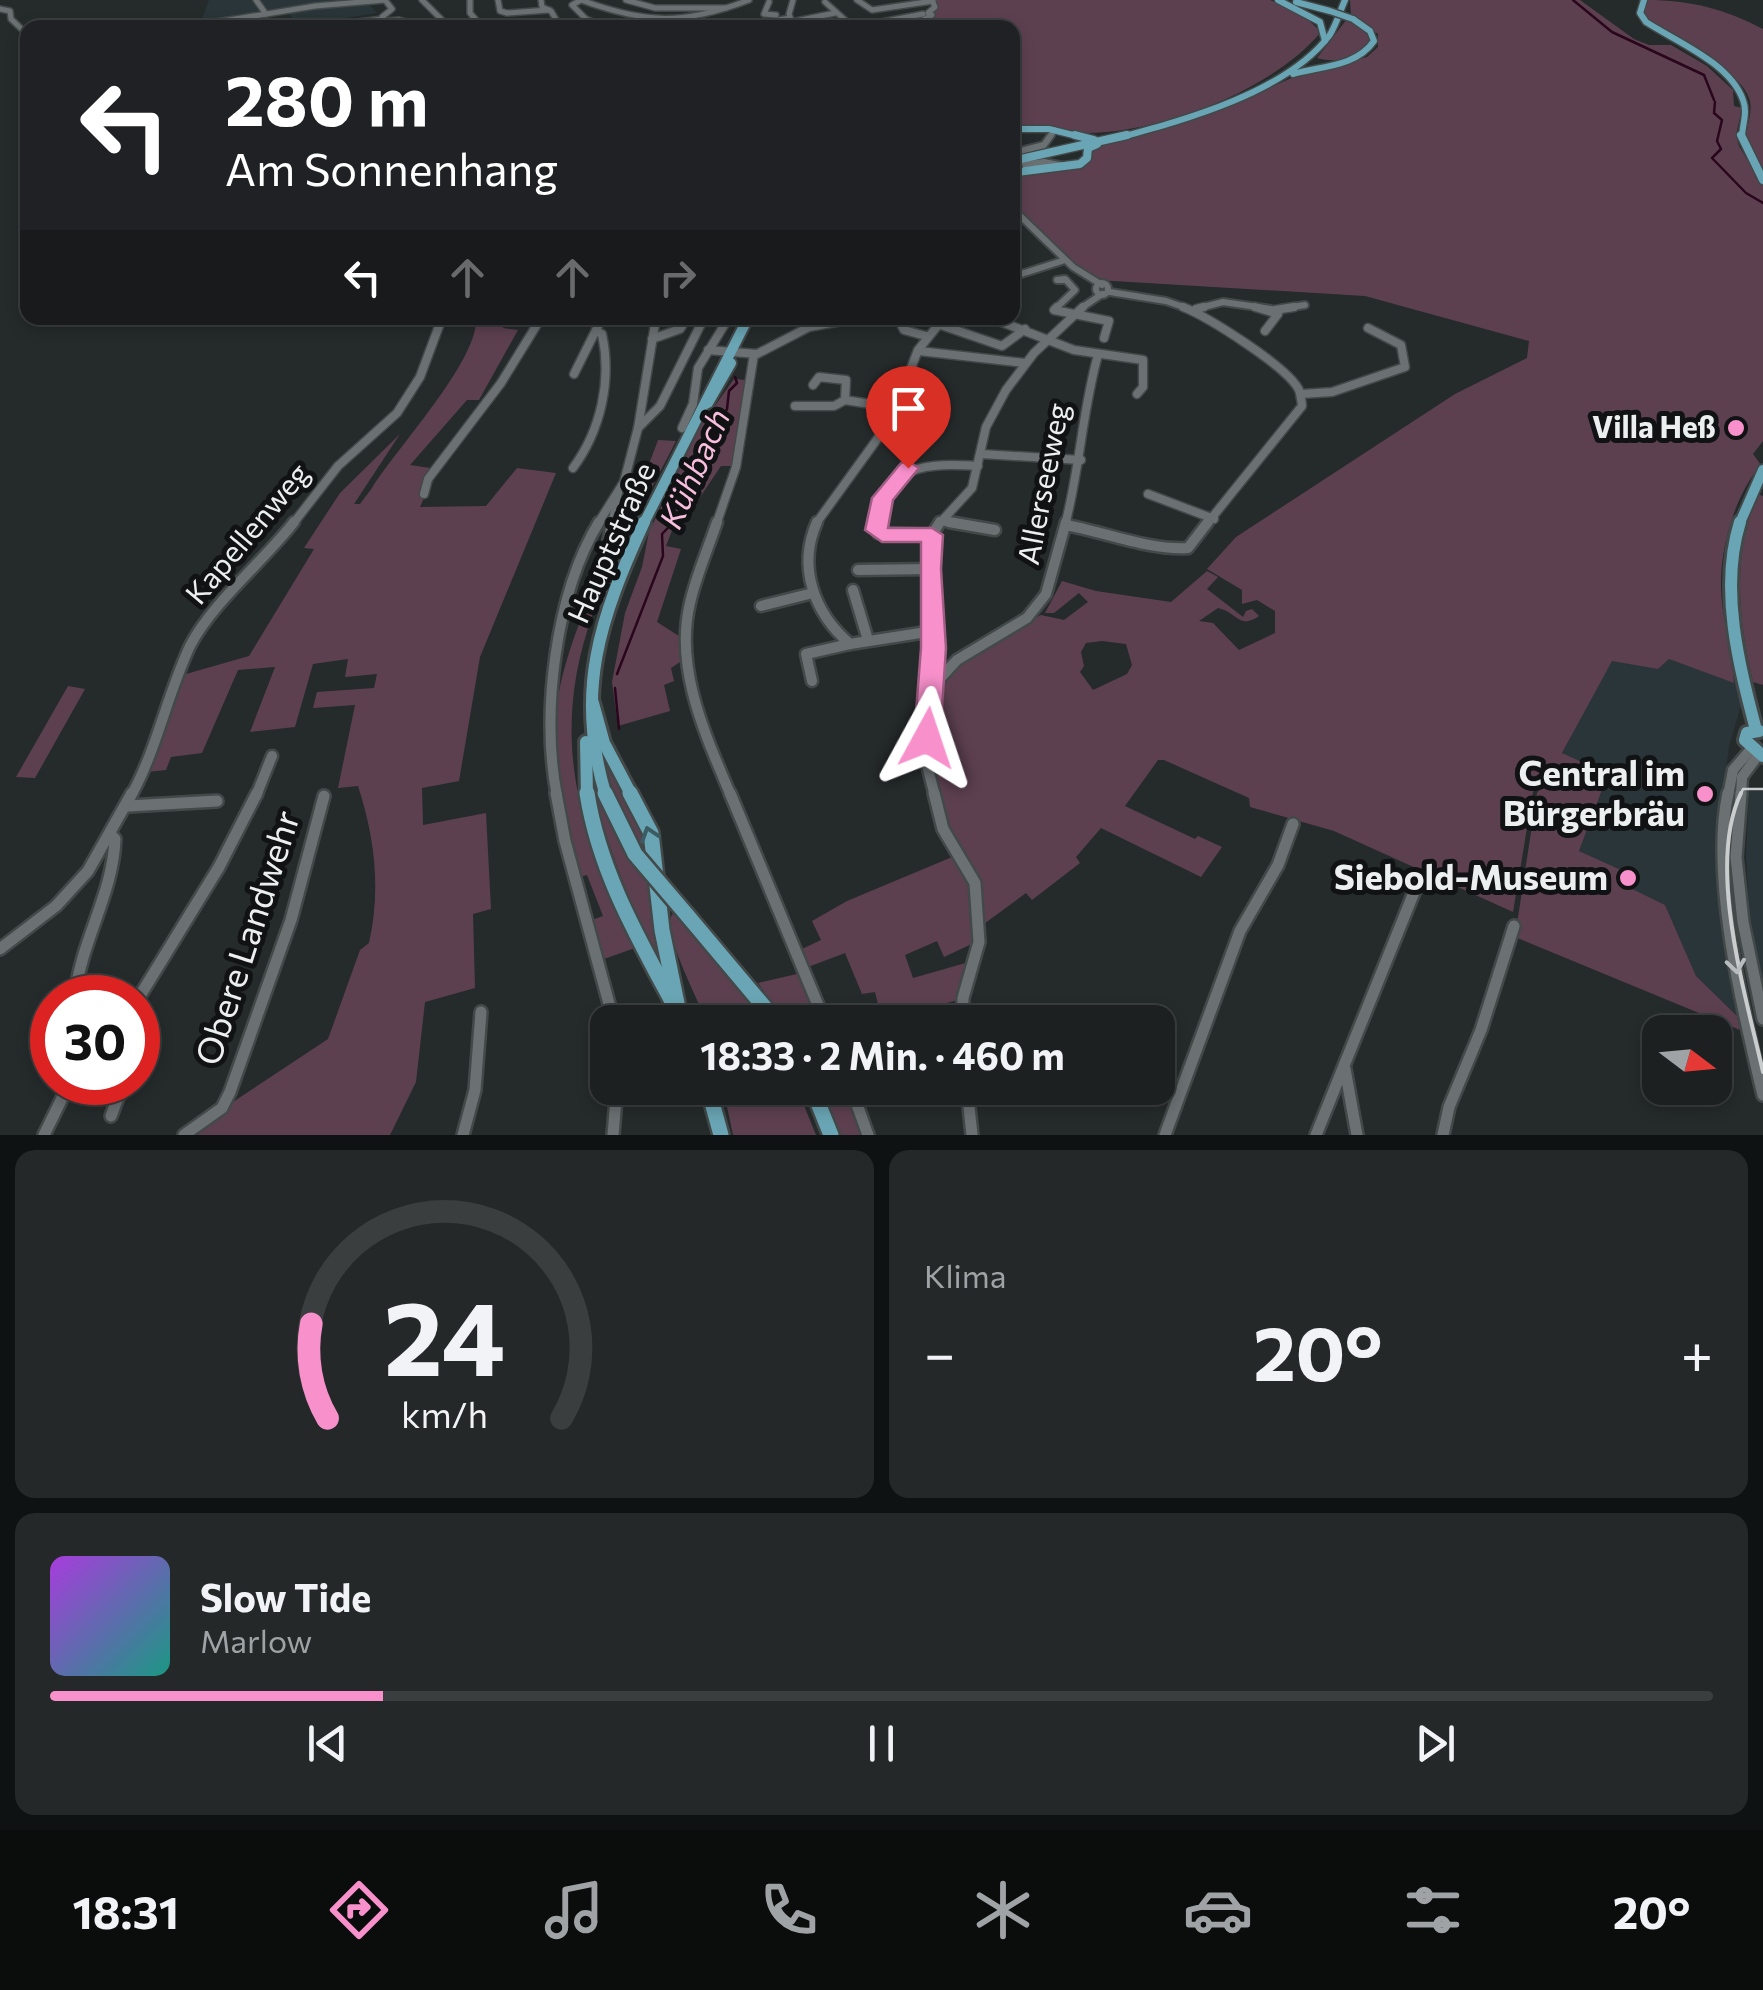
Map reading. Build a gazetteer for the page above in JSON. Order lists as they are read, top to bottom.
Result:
{
  "streets": {
    "main road": ["Hauptstraße"],
    "street": ["Allerseeweg", "Kapellenweg", "Obere Landwehr"]
  },
  "water": ["Kühbach"],
  "places": ["Villa Heß", "Central im Bürgerbräu", "Siebold-Museum"],
  "north": "right",
  "page": {
    "turn": ["280 m", "Am Sonnenhang"],
    "limit": "30",
    "trip": "18:33 · 2 Min. · 460 m",
    "tile": "Klima",
    "heat": ["−", "20°", "+"],
    "song": ["Slow Tide", "Marlow"],
    "tabs": ["18:31", "20°"],
    "gauge": ["24", "km/h"]
  }
}
